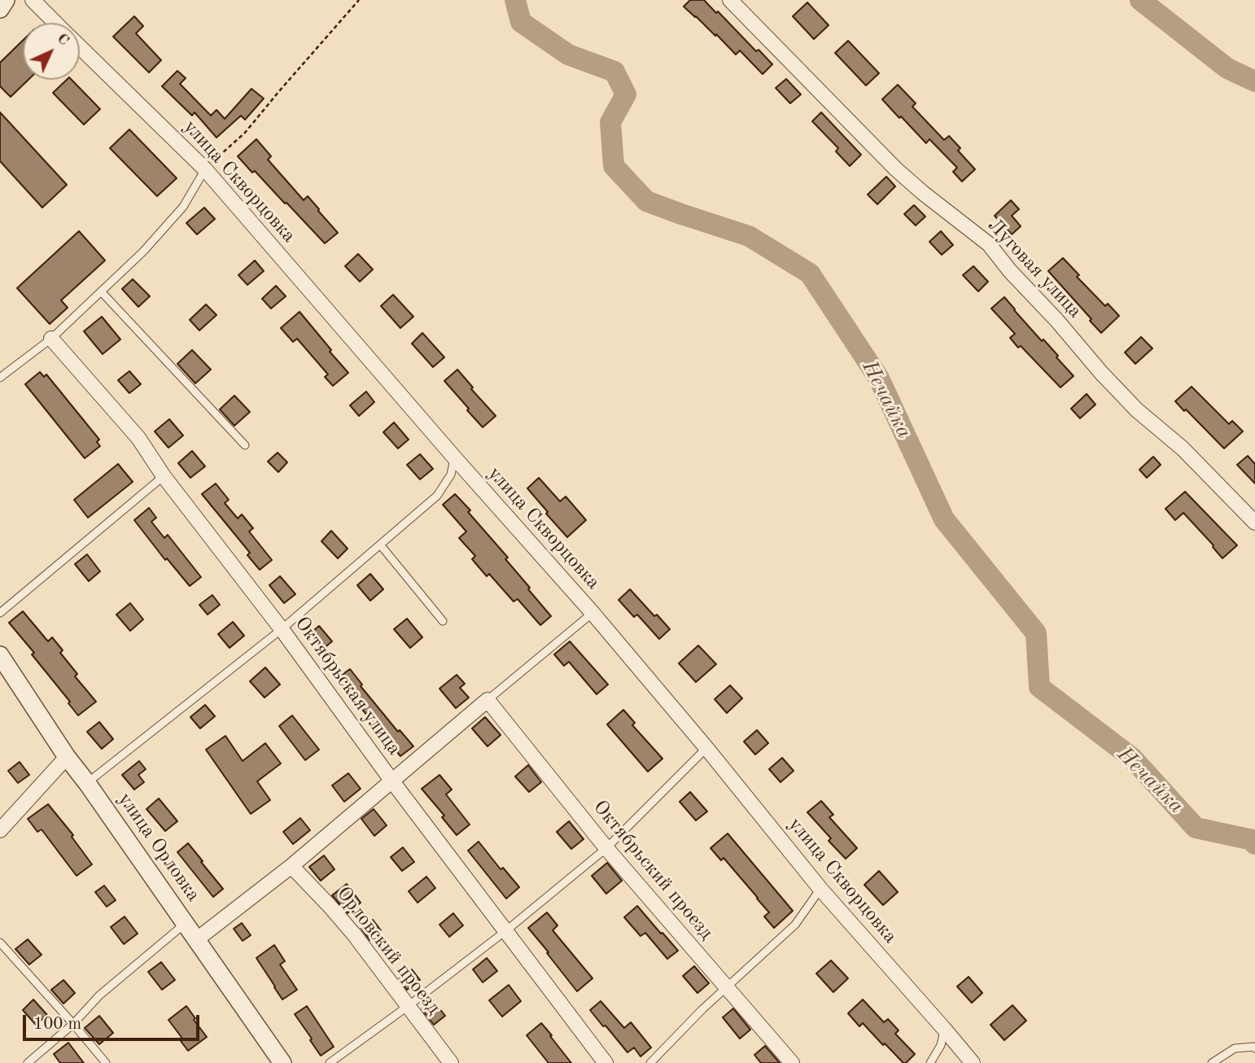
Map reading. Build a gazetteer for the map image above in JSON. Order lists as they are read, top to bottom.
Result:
{
  "streets": {
    "street": [
      "улица Скворцовка",
      "Луговая улица",
      "Октябрьская улица",
      "улица Орловка",
      "Октябрьский проезд",
      "Орловский проезд"
    ]
  },
  "water": ["Нечайка"],
  "scale_bar": "100 m",
  "north": "top right"
}
